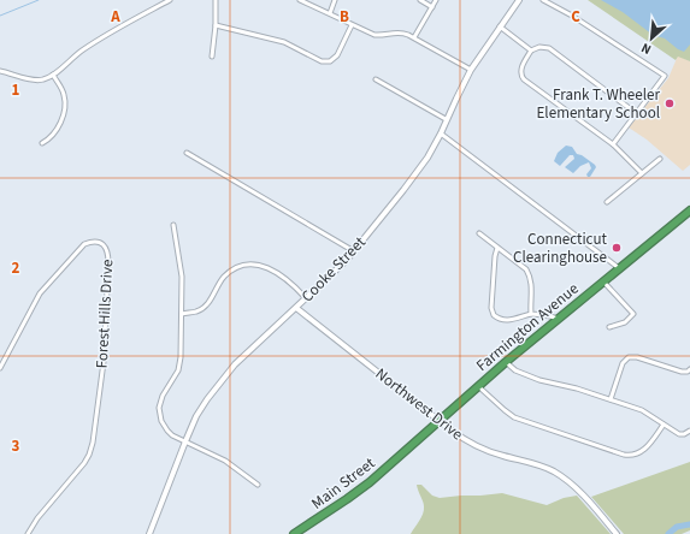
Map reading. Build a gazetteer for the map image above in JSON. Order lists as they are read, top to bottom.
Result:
{
  "streets": {
    "highway": ["Farmington Avenue", "Main Street"],
    "main road": ["Cooke Street", "Northwest Drive"],
    "street": ["Forest Hills Drive"]
  },
  "crossings": [
    ["Cooke Street", "Northwest Drive"],
    ["Farmington Avenue", "Northwest Drive"],
    ["Farmington Avenue", "Main Street"]
  ],
  "places": ["Frank T. Wheeler Elementary School", "Connecticut Clearinghouse"],
  "north": "bottom left",
  "grid": {
    "columns": ["A", "B", "C"],
    "rows": ["1", "2", "3"]
  }
}
